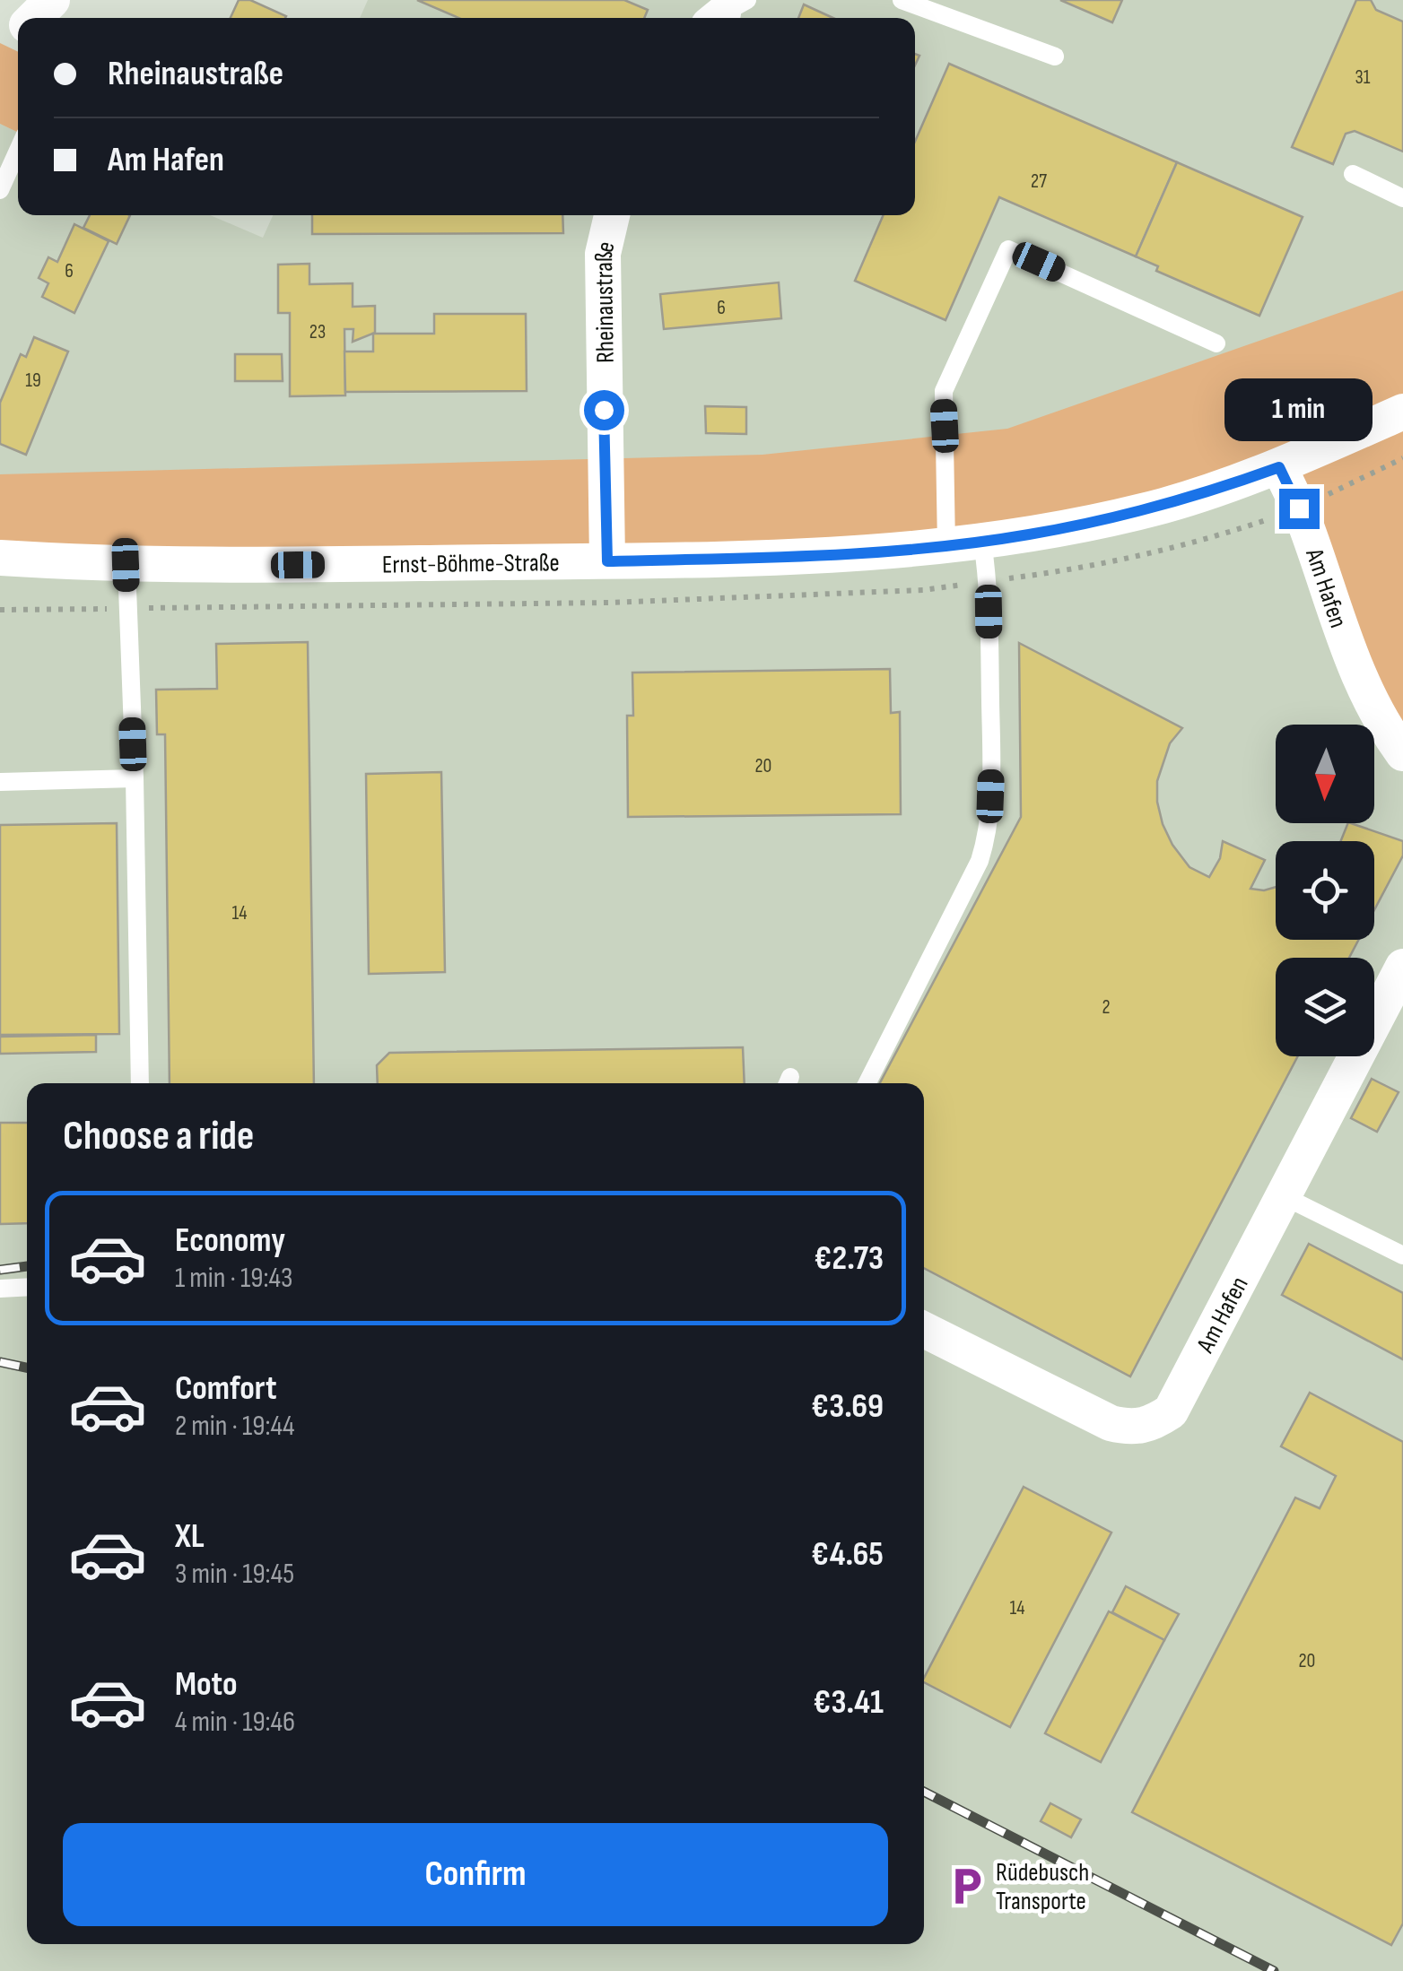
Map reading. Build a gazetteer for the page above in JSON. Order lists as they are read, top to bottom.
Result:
{
  "streets": {
    "street": ["Rheinaustraße", "Ernst-Böhme-Straße", "Am Hafen"]
  },
  "crossings": [
    ["Rheinaustraße", "Ernst-Böhme-Straße"],
    ["Ernst-Böhme-Straße", "Am Hafen"]
  ],
  "places": {
    "parking": ["Rüdebusch Transporte"]
  },
  "house_numbers": [
    "31",
    "27",
    "6",
    "6",
    "23",
    "19",
    "20",
    "14",
    "2",
    "14",
    "20"
  ],
  "north": "bottom",
  "page": {
    "banner": ["Rheinaustraße", "Am Hafen"],
    "bubble": "1 min",
    "heading": "Choose a ride",
    "list": [
      {
        "name": "Economy",
        "note": "1 min · 19:43",
        "value": "€2.73"
      },
      {
        "name": "Comfort",
        "note": "2 min · 19:44",
        "value": "€3.69"
      },
      {
        "name": "XL",
        "note": "3 min · 19:45",
        "value": "€4.65"
      },
      {
        "name": "Moto",
        "note": "4 min · 19:46",
        "value": "€3.41"
      }
    ],
    "buttons": "Confirm"
  }
}
